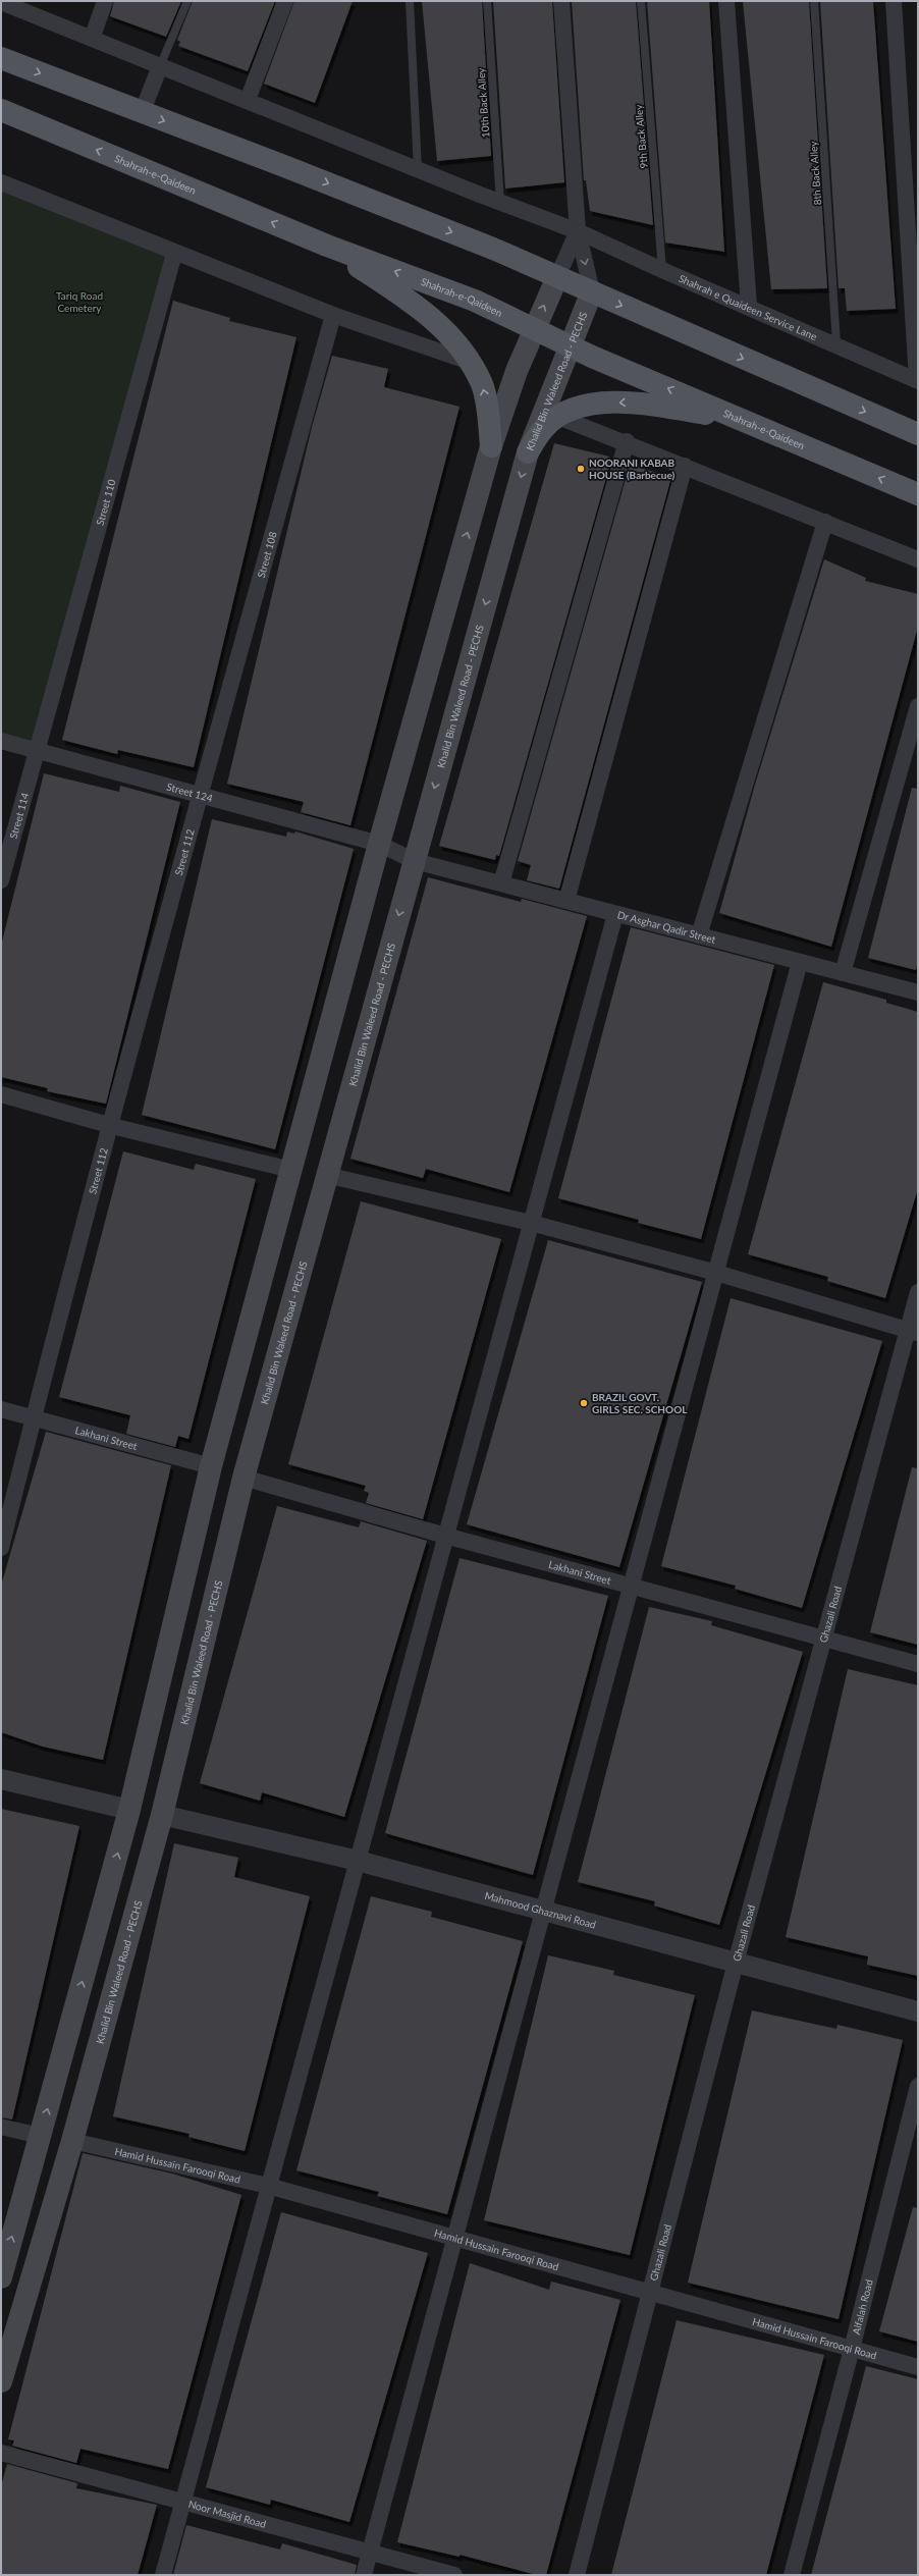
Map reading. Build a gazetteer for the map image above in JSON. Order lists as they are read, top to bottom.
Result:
{
  "streets": {
    "main road": ["Shahrah-e-Qaideen", "Khalid Bin Waleed Road - PECHS"],
    "street": [
      "Shahrah e Quaideen Service Lane",
      "Street 110",
      "Street 108",
      "Street 124",
      "Street 114",
      "Street 112",
      "Dr Asghar Qadir Street",
      "Lakhani Street",
      "Ghazali Road",
      "Mahmood Ghaznavi Road",
      "Hamid Hussain Farooqi Road",
      "Alfalah Road",
      "Noor Masjid Road"
    ],
    "lane": ["10th Back Alley", "9th Back Alley", "8th Back Alley"]
  },
  "crossings": [
    ["10th Back Alley", "Shahrah e Quaideen Service Lane"],
    ["9th Back Alley", "Shahrah e Quaideen Service Lane"],
    ["8th Back Alley", "Shahrah e Quaideen Service Lane"],
    ["Shahrah-e-Qaideen", "Khalid Bin Waleed Road - PECHS"],
    ["Khalid Bin Waleed Road - PECHS", "Street 124"],
    ["Khalid Bin Waleed Road - PECHS", "Dr Asghar Qadir Street"],
    ["Khalid Bin Waleed Road - PECHS", "Lakhani Street"],
    ["Khalid Bin Waleed Road - PECHS", "Mahmood Ghaznavi Road"],
    ["Khalid Bin Waleed Road - PECHS", "Hamid Hussain Farooqi Road"],
    ["Street 110", "Street 124"],
    ["Street 110", "Street 114"],
    ["Street 108", "Street 124"],
    ["Street 108", "Street 112"],
    ["Street 124", "Street 114"],
    ["Street 124", "Street 112"],
    ["Street 124", "Dr Asghar Qadir Street"],
    ["Street 112", "Lakhani Street"],
    ["Lakhani Street", "Ghazali Road"],
    ["Ghazali Road", "Mahmood Ghaznavi Road"],
    ["Ghazali Road", "Hamid Hussain Farooqi Road"],
    ["Hamid Hussain Farooqi Road", "Alfalah Road"]
  ],
  "parks": ["Tariq Road Cemetery"],
  "places": ["NOORANI KABAB HOUSE (Barbecue)", "BRAZIL GOVT. GIRLS SEC. SCHOOL"]
}
